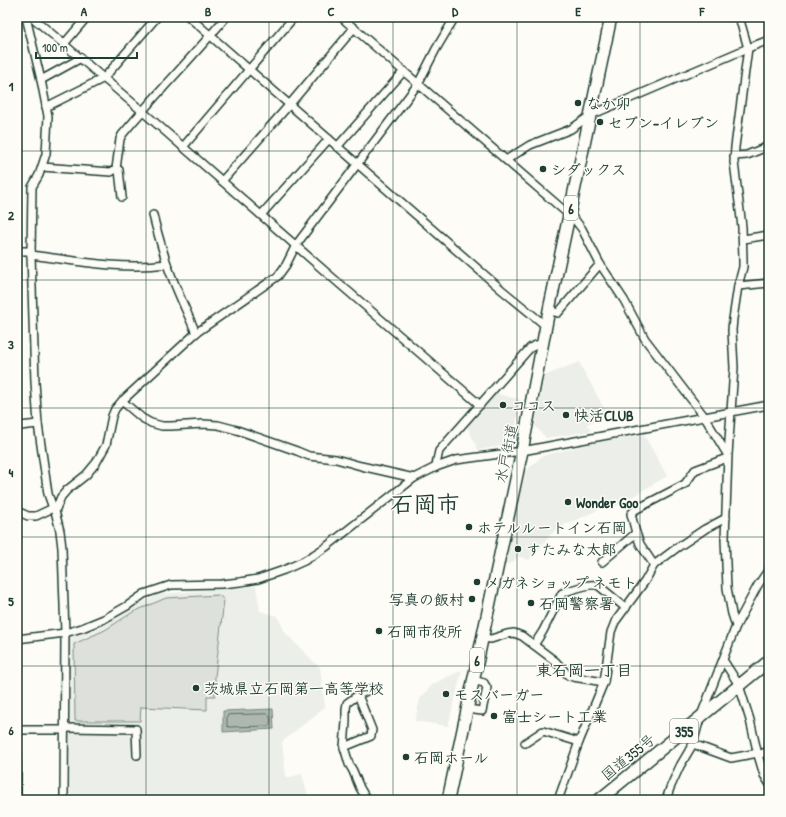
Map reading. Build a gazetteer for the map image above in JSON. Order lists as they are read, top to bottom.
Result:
{
  "streets": {
    "highway": [
      "6",
      "水戸街道",
      "355",
      "国道355号"
    ]
  },
  "districts": ["石岡市", "東石岡一丁目"],
  "places": [
    "なか卯",
    "セブン-イレブン",
    "シダックス",
    "ココス",
    "快活CLUB",
    "Wonder Goo",
    "ホテルルートイン石岡",
    "すたみな太郎",
    "メガネショップ ネモト",
    "写真の飯村",
    "石岡警察署",
    "石岡市役所",
    "茨城県立石岡第一高等学校",
    "モスバーガー",
    "富士シート工業",
    "石岡ホール"
  ],
  "scale_bar": "100 m",
  "grid": {
    "columns": [
      "A",
      "B",
      "C",
      "D",
      "E",
      "F"
    ],
    "rows": [
      "1",
      "2",
      "3",
      "4",
      "5",
      "6"
    ]
  }
}
